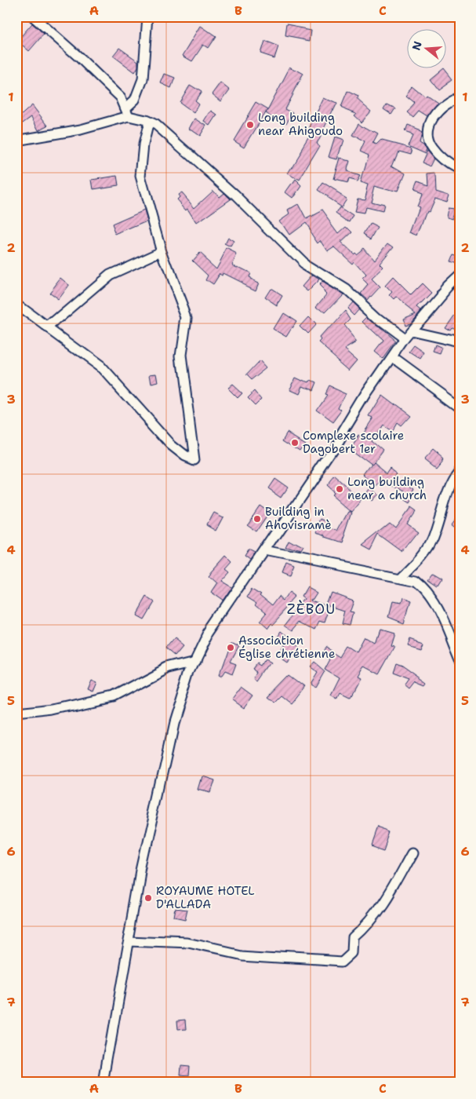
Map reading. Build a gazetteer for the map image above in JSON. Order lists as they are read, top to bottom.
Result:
{
  "districts": ["ZÈBOU"],
  "places": [
    "Long building near Ahigoudo",
    "Complexe scolaire Dagobert 1er",
    "Long building near a church",
    "Building in Ahovisramè",
    "Association Église chrétienne",
    "ROYAUME HOTEL D'ALLADA"
  ],
  "north": "left",
  "grid": {
    "columns": ["A", "B", "C"],
    "rows": [
      "1",
      "2",
      "3",
      "4",
      "5",
      "6",
      "7"
    ]
  }
}
